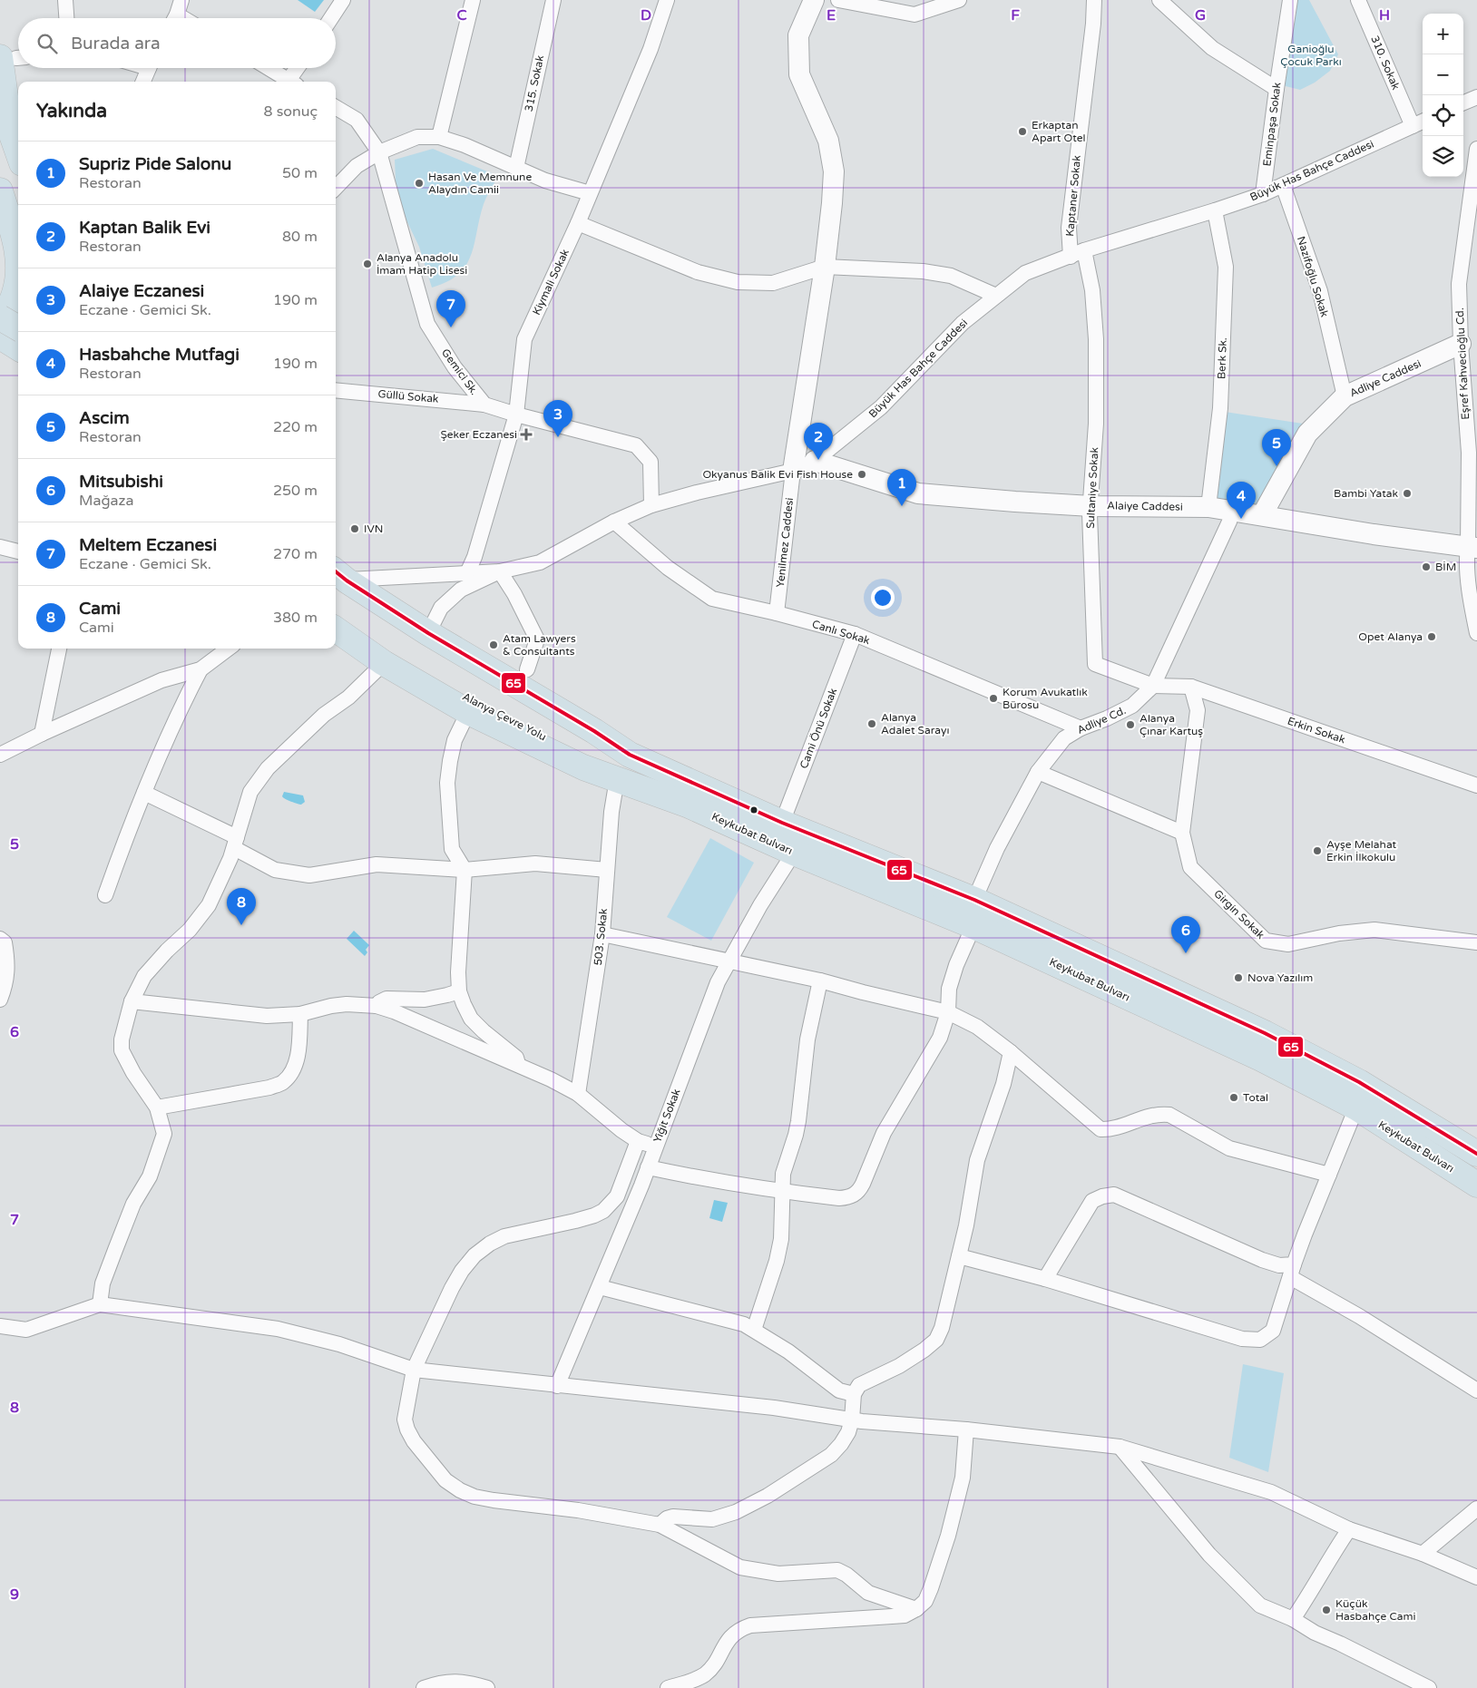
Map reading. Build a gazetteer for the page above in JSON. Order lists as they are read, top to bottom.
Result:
{
  "streets": {
    "highway": ["Alanya Çevre Yolu", "Keykubat Bulvarı"],
    "street": [
      "310. Sokak",
      "315. Sokak",
      "Eminpaşa Sokak",
      "Büyük Has Bahçe Caddesi",
      "Kaptaner Sokak",
      "Nazifoğlu Sokak",
      "Kiymali Sokak",
      "Berk Sk.",
      "Eşref Kahvecioğlu Cd.",
      "Gemici Sk.",
      "Adliye Caddesi",
      "Güllü Sokak",
      "Sultaniye Sokak",
      "Alaiye Caddesi",
      "Yenilmez Caddesi",
      "Canlı Sokak",
      "Adliye Cd.",
      "Cami Önü Sokak",
      "Erkin Sokak",
      "Girgin Sokak",
      "503. Sokak",
      "Yiğit Sokak"
    ]
  },
  "crossings": [
    ["310. Sokak", "Büyük Has Bahçe Caddesi"],
    ["Eminpaşa Sokak", "Büyük Has Bahçe Caddesi"],
    ["Büyük Has Bahçe Caddesi", "Kaptaner Sokak"],
    ["Büyük Has Bahçe Caddesi", "Nazifoğlu Sokak"],
    ["Büyük Has Bahçe Caddesi", "Kiymali Sokak"],
    ["Büyük Has Bahçe Caddesi", "Berk Sk."],
    ["Büyük Has Bahçe Caddesi", "Gemici Sk."],
    ["Büyük Has Bahçe Caddesi", "Sultaniye Sokak"],
    ["Büyük Has Bahçe Caddesi", "Alaiye Caddesi"],
    ["Büyük Has Bahçe Caddesi", "Yenilmez Caddesi"],
    ["Büyük Has Bahçe Caddesi", "Canlı Sokak"],
    ["Büyük Has Bahçe Caddesi", "Alanya Çevre Yolu"],
    ["Büyük Has Bahçe Caddesi", "Keykubat Bulvarı"],
    ["Nazifoğlu Sokak", "Adliye Caddesi"],
    ["Kiymali Sokak", "Gemici Sk."],
    ["Berk Sk.", "Alaiye Caddesi"],
    ["Eşref Kahvecioğlu Cd.", "Adliye Caddesi"],
    ["Eşref Kahvecioğlu Cd.", "Alaiye Caddesi"],
    ["Gemici Sk.", "Güllü Sokak"],
    ["Adliye Caddesi", "Alaiye Caddesi"],
    ["Sultaniye Sokak", "Alaiye Caddesi"],
    ["Sultaniye Sokak", "Adliye Cd."],
    ["Sultaniye Sokak", "Erkin Sokak"],
    ["Alaiye Caddesi", "Adliye Cd."],
    ["Yenilmez Caddesi", "Canlı Sokak"],
    ["Canlı Sokak", "Adliye Cd."],
    ["Canlı Sokak", "Cami Önü Sokak"],
    ["Alanya Çevre Yolu", "Keykubat Bulvarı"],
    ["Adliye Cd.", "Erkin Sokak"],
    ["Adliye Cd.", "Keykubat Bulvarı"],
    ["Cami Önü Sokak", "Keykubat Bulvarı"],
    ["Erkin Sokak", "Girgin Sokak"],
    ["Keykubat Bulvarı", "Yiğit Sokak"]
  ],
  "parks": ["Ganioğlu Çocuk Parkı"],
  "places": {
    "other": [
      "Erkaptan Apart Otel",
      "Hasan Ve Memnune Alaydın Camii",
      "Alanya Anadolu İmam Hatip Lisesi",
      "Okyanus Balik Evi Fish House",
      "Bambi Yatak",
      "IVN",
      "BİM",
      "Opet Alanya",
      "Atam Lawyers & Consultants",
      "Korum Avukatlık Bürosu",
      "Alanya Adalet Sarayı",
      "Alanya Çınar Kartuş",
      "Ayşe Melahat Erkin İlkokulu",
      "Nova Yazılım",
      "Total",
      "Küçük Hasbahçe Cami"
    ],
    "health": ["Şeker Eczanesi"]
  },
  "lines": ["transit line 65"],
  "page": {
    "map_buttons": ["+", "−"],
    "search": "Burada ara",
    "heading": ["Yakında", "8 sonuç"],
    "list": [
      {
        "mark": "1",
        "name": "Supriz Pide Salonu",
        "note": "Restoran",
        "value": "50 m"
      },
      {
        "mark": "2",
        "name": "Kaptan Balik Evi",
        "note": "Restoran",
        "value": "80 m"
      },
      {
        "mark": "3",
        "name": "Alaiye Eczanesi",
        "note": "Eczane · Gemici Sk.",
        "value": "190 m"
      },
      {
        "mark": "4",
        "name": "Hasbahche Mutfagi",
        "note": "Restoran",
        "value": "190 m"
      },
      {
        "mark": "5",
        "name": "Ascim",
        "note": "Restoran",
        "value": "220 m"
      },
      {
        "mark": "6",
        "name": "Mitsubishi",
        "note": "Mağaza",
        "value": "250 m"
      },
      {
        "mark": "7",
        "name": "Meltem Eczanesi",
        "note": "Eczane · Gemici Sk.",
        "value": "270 m"
      },
      {
        "mark": "8",
        "name": "Cami",
        "note": "Cami",
        "value": "380 m"
      }
    ],
    "pins": [
      "7",
      "3",
      "2",
      "5",
      "1",
      "4",
      "8",
      "6"
    ]
  },
  "grid": {
    "columns": [
      "C",
      "D",
      "E",
      "F",
      "G",
      "H"
    ],
    "rows": [
      "5",
      "6",
      "7",
      "8",
      "9"
    ]
  }
}
